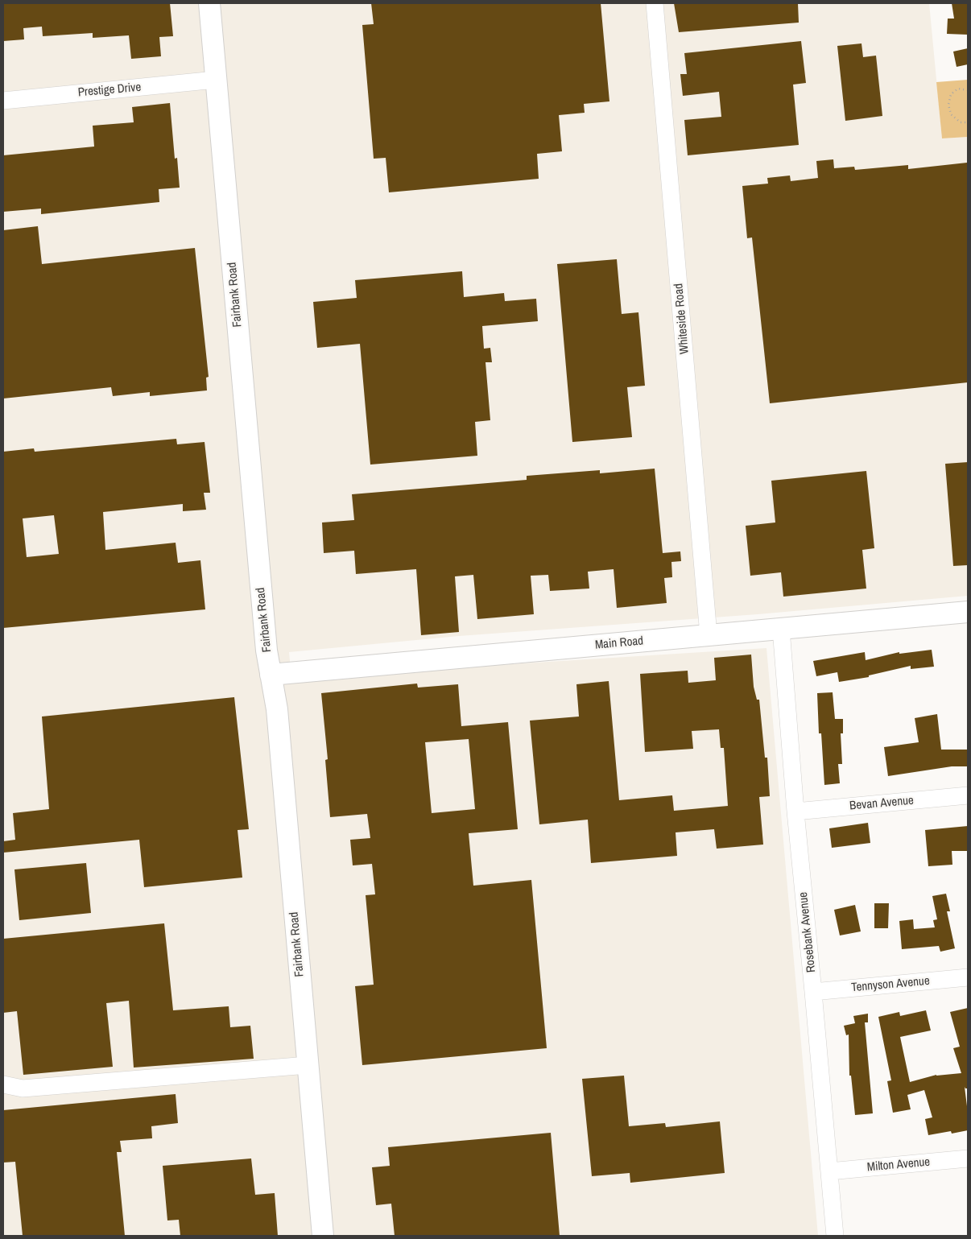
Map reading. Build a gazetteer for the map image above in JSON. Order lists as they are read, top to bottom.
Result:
{
  "streets": {
    "main road": ["Fairbank Road", "Main Road"],
    "street": [
      "Prestige Drive",
      "Whiteside Road",
      "Bevan Avenue",
      "Rosebank Avenue",
      "Tennyson Avenue",
      "Milton Avenue"
    ]
  },
  "crossings": [
    ["Prestige Drive", "Fairbank Road"],
    ["Fairbank Road", "Main Road"],
    ["Whiteside Road", "Main Road"],
    ["Main Road", "Rosebank Avenue"],
    ["Bevan Avenue", "Rosebank Avenue"],
    ["Rosebank Avenue", "Tennyson Avenue"],
    ["Rosebank Avenue", "Milton Avenue"]
  ]
}
